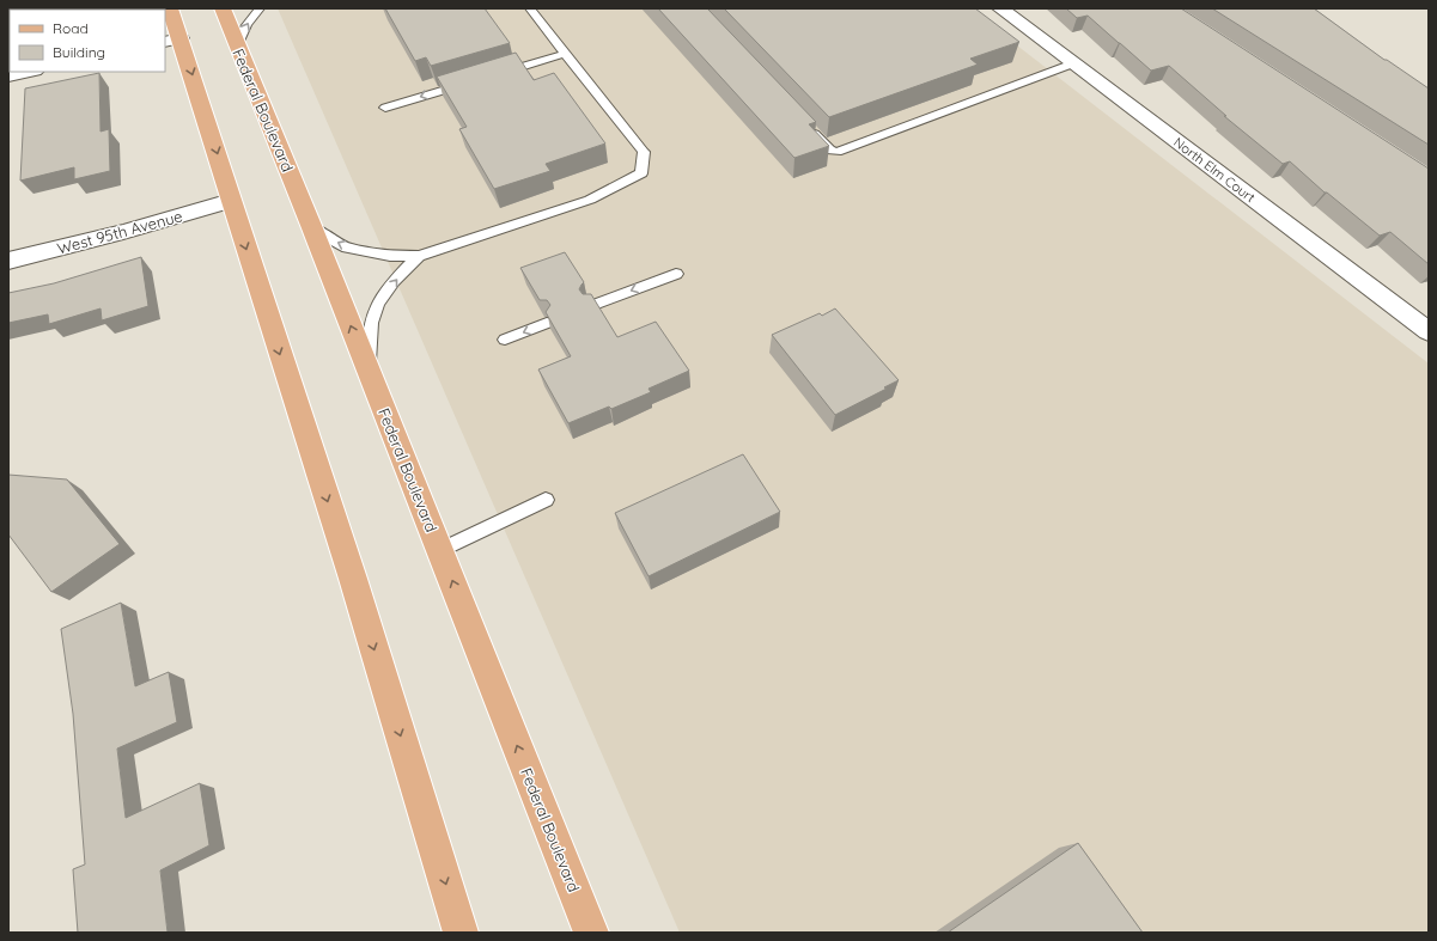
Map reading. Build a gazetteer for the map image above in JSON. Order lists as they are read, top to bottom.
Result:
{
  "streets": {
    "main road": ["Federal Boulevard"],
    "street": ["North Elm Court", "West 95th Avenue"]
  },
  "legend": ["Road", "Building"]
}
